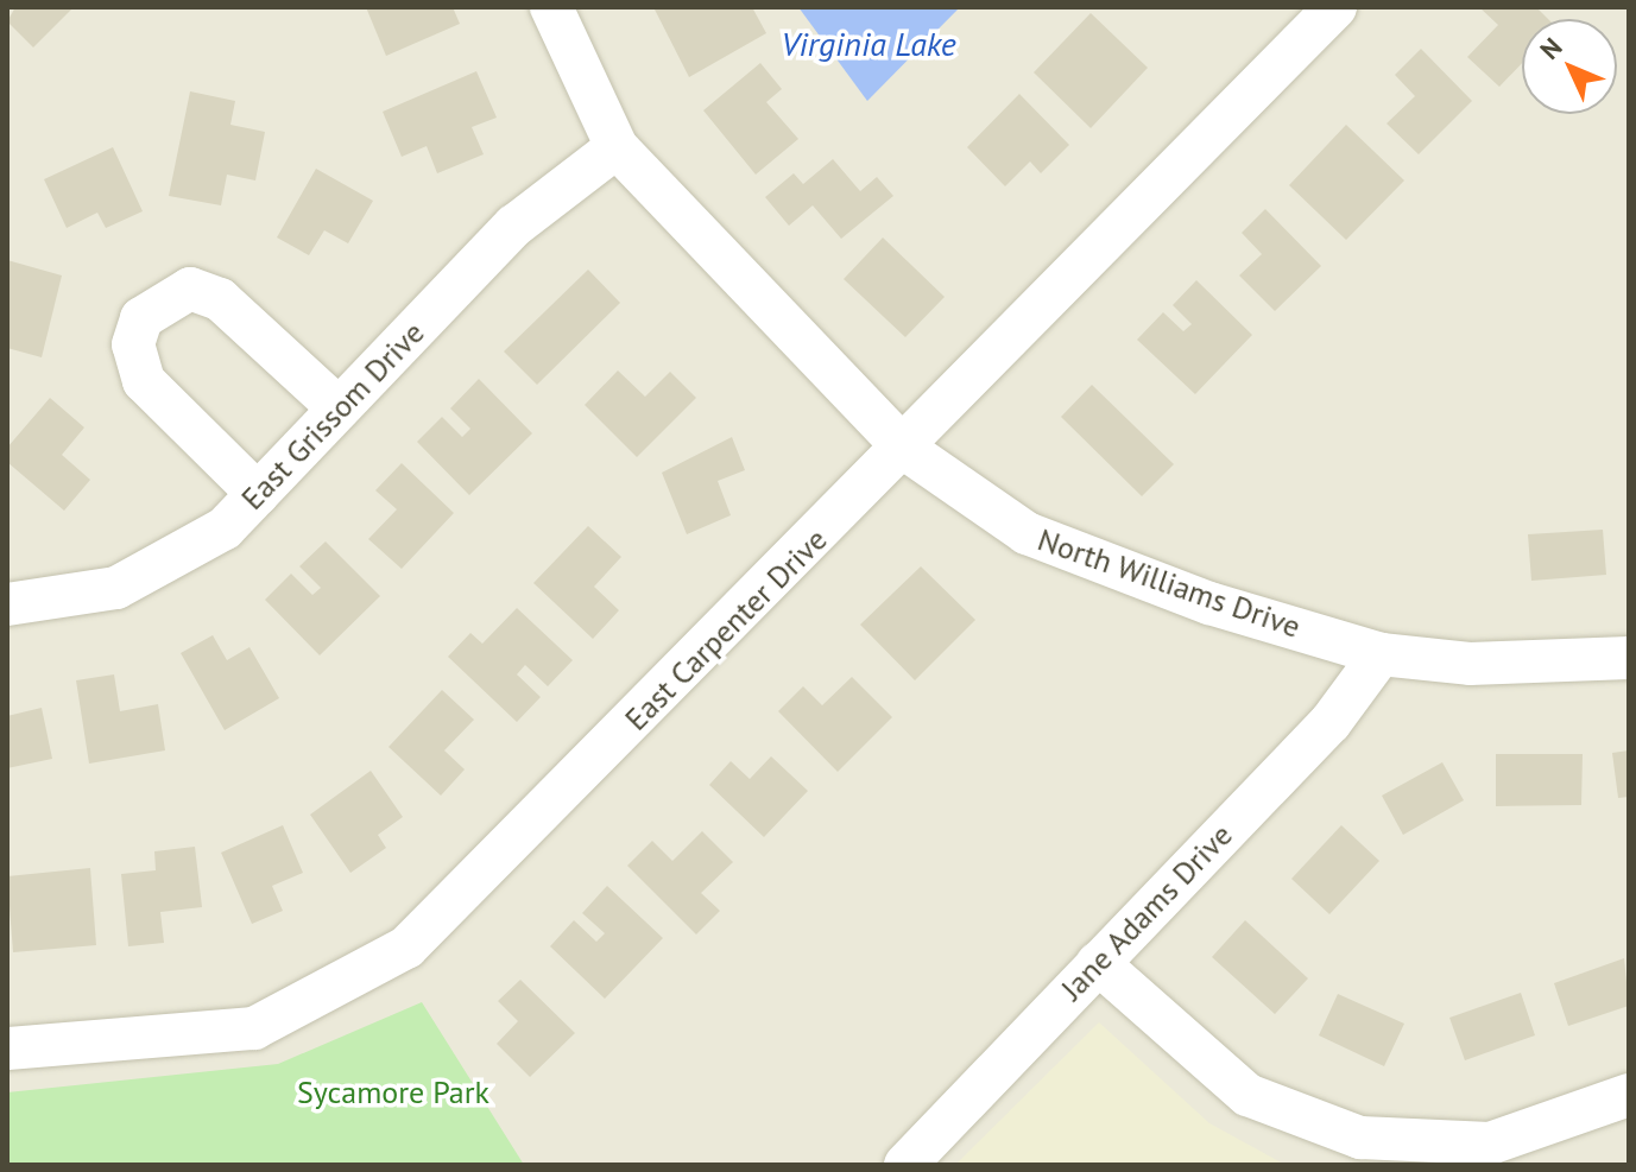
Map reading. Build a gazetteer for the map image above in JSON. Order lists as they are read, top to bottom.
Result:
{
  "streets": {
    "street": [
      "East Grissom Drive",
      "North Williams Drive",
      "East Carpenter Drive",
      "Jane Adams Drive"
    ]
  },
  "crossings": [
    ["East Grissom Drive", "North Williams Drive"],
    ["North Williams Drive", "East Carpenter Drive"],
    ["North Williams Drive", "Jane Adams Drive"]
  ],
  "water": ["Virginia Lake"],
  "parks": ["Sycamore Park"],
  "north": "top left"
}
